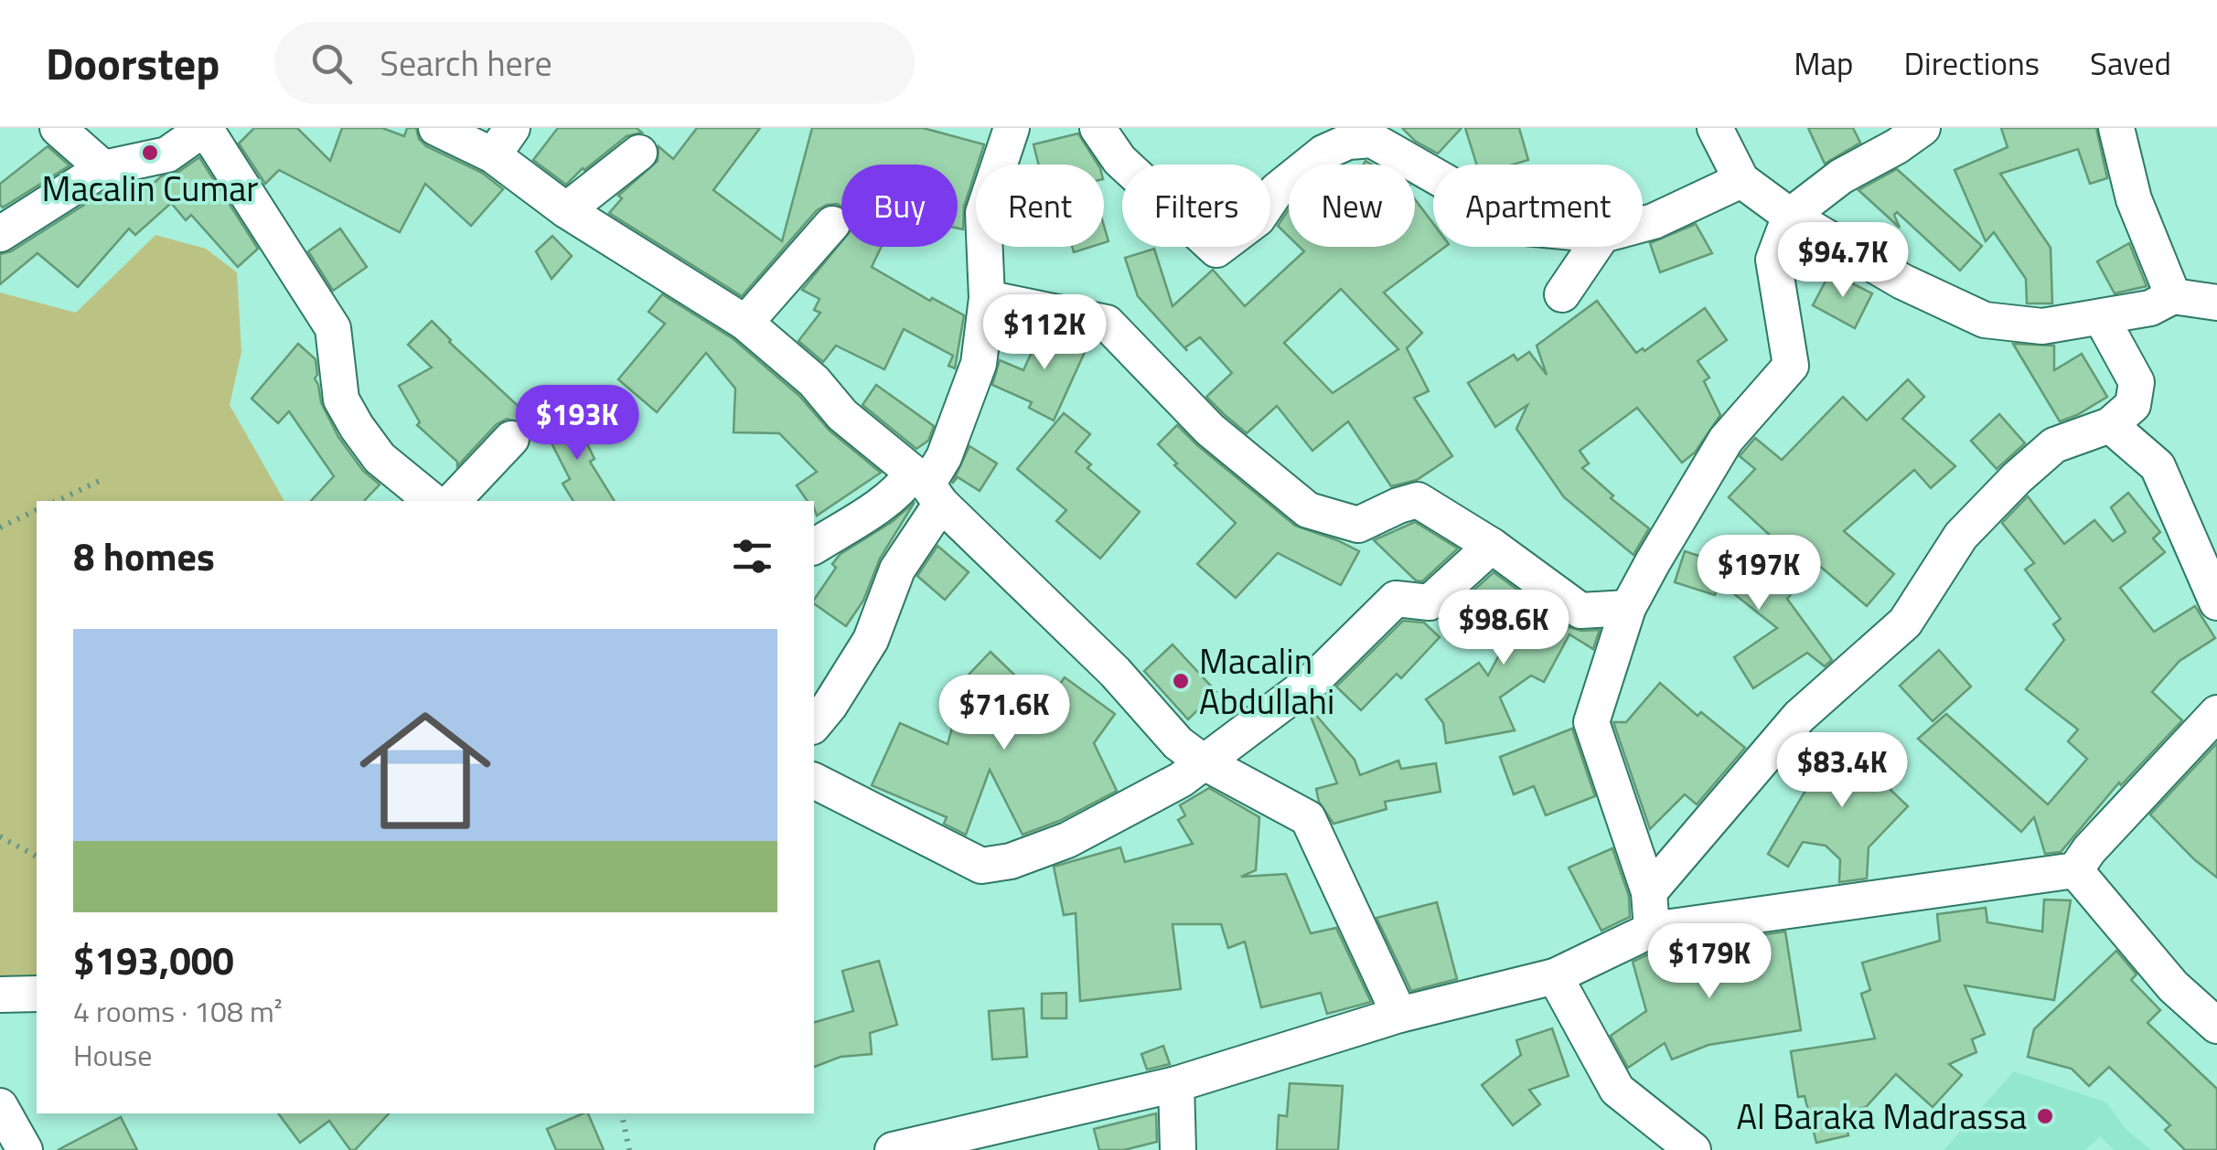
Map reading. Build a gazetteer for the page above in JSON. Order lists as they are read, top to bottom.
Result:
{
  "places": ["Macalin Cumar", "Macalin Abdullahi", "Al Baraka Madrassa"],
  "page": {
    "header": "Doorstep",
    "search": "Search here",
    "nav": ["Map", "Directions", "Saved"],
    "chip": [
      "Buy",
      "Rent",
      "Filters",
      "New",
      "Apartment"
    ],
    "price": [
      "$94.7K",
      "$112K",
      "$193K",
      "$197K",
      "$98.6K",
      "$71.6K",
      "$83.4K",
      "$179K"
    ],
    "heading": "8 homes",
    "list": [
      {
        "name": "$193,000",
        "note": "4 rooms · 108 m² · House"
      }
    ]
  }
}
